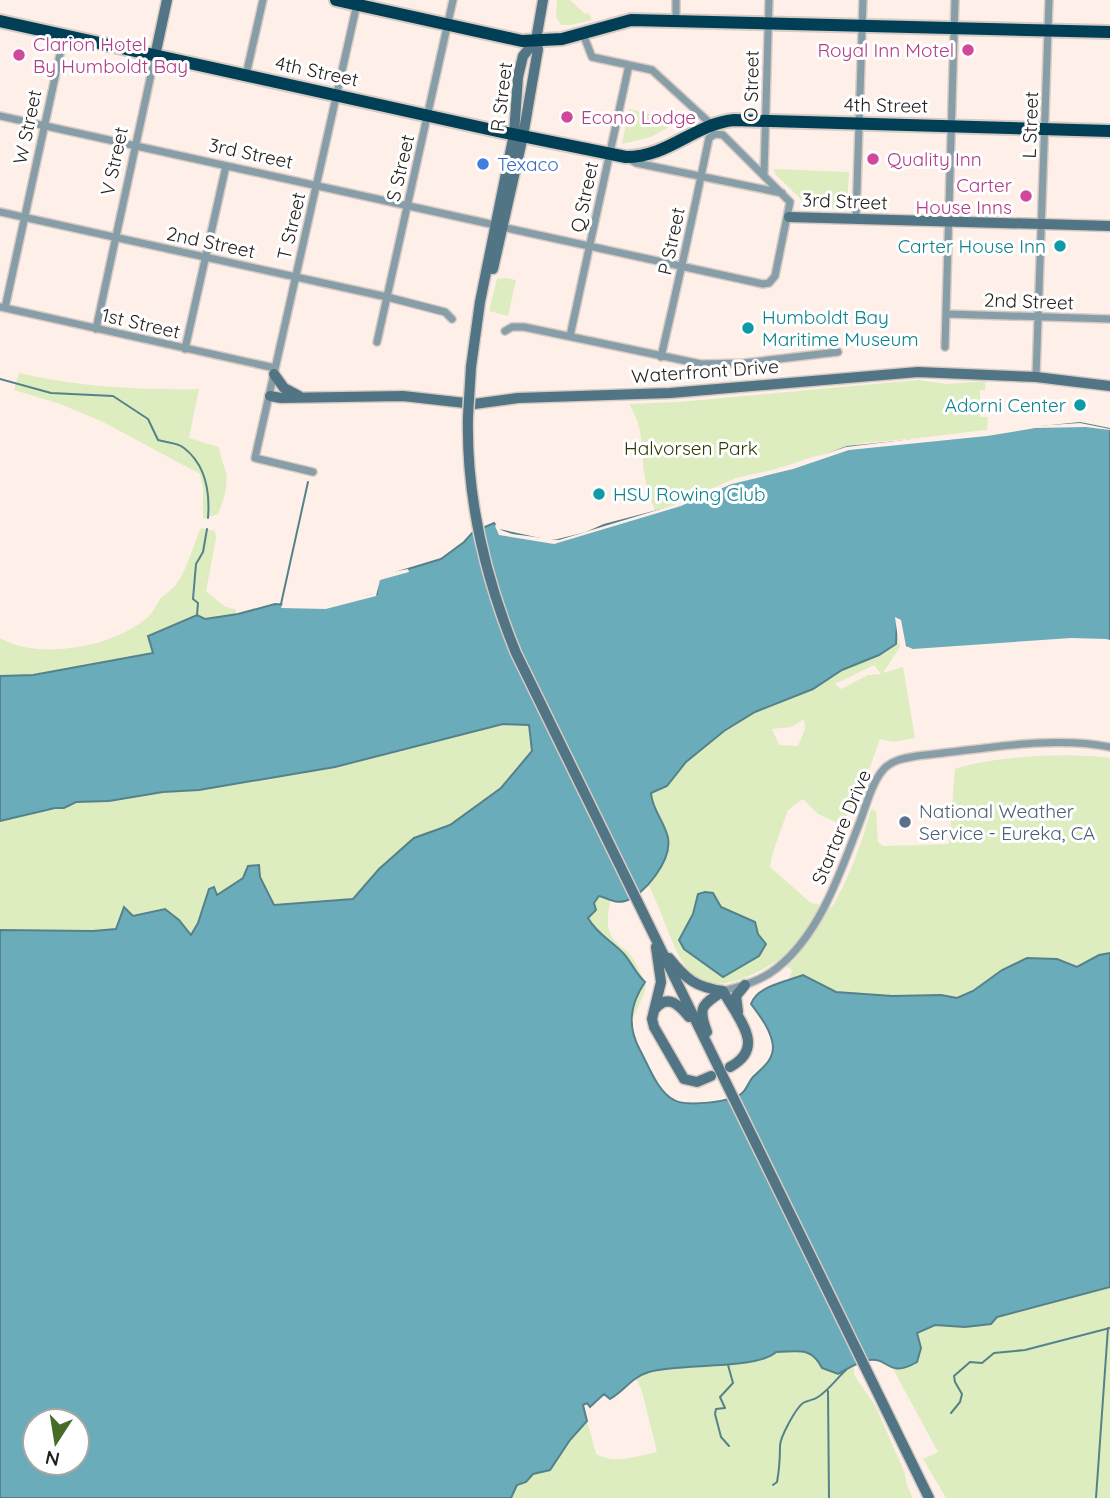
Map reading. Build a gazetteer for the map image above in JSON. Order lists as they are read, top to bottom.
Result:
{
  "streets": {
    "highway": ["4th Street"],
    "main road": [
      "R Street",
      "3rd Street",
      "V Street",
      "Waterfront Drive"
    ],
    "street": [
      "O Street",
      "L Street",
      "W Street",
      "S Street",
      "Q Street",
      "T Street",
      "P Street",
      "2nd Street",
      "1st Street",
      "Startare Drive"
    ]
  },
  "crossings": [
    ["4th Street", "O Street"],
    ["4th Street", "R Street"],
    ["4th Street", "L Street"],
    ["4th Street", "W Street"],
    ["4th Street", "V Street"],
    ["4th Street", "S Street"],
    ["4th Street", "Q Street"],
    ["4th Street", "T Street"],
    ["4th Street", "P Street"],
    ["R Street", "3rd Street"],
    ["L Street", "3rd Street"],
    ["L Street", "2nd Street"],
    ["L Street", "Waterfront Drive"],
    ["W Street", "3rd Street"],
    ["W Street", "2nd Street"],
    ["W Street", "1st Street"],
    ["3rd Street", "V Street"],
    ["3rd Street", "S Street"],
    ["3rd Street", "Q Street"],
    ["3rd Street", "T Street"],
    ["3rd Street", "P Street"],
    ["V Street", "2nd Street"],
    ["V Street", "1st Street"],
    ["S Street", "2nd Street"],
    ["T Street", "2nd Street"],
    ["T Street", "1st Street"],
    ["T Street", "Waterfront Drive"]
  ],
  "parks": ["Halvorsen Park"],
  "places": [
    "Royal Inn Motel",
    "Clarion Hotel By Humboldt Bay",
    "Econo Lodge",
    "Quality Inn",
    "Texaco",
    "Carter House Inns",
    "Carter House Inn",
    "Humboldt Bay Maritime Museum",
    "Adorni Center",
    "HSU Rowing Club",
    "National Weather Service - Eureka, CA"
  ],
  "north": "bottom"
}
